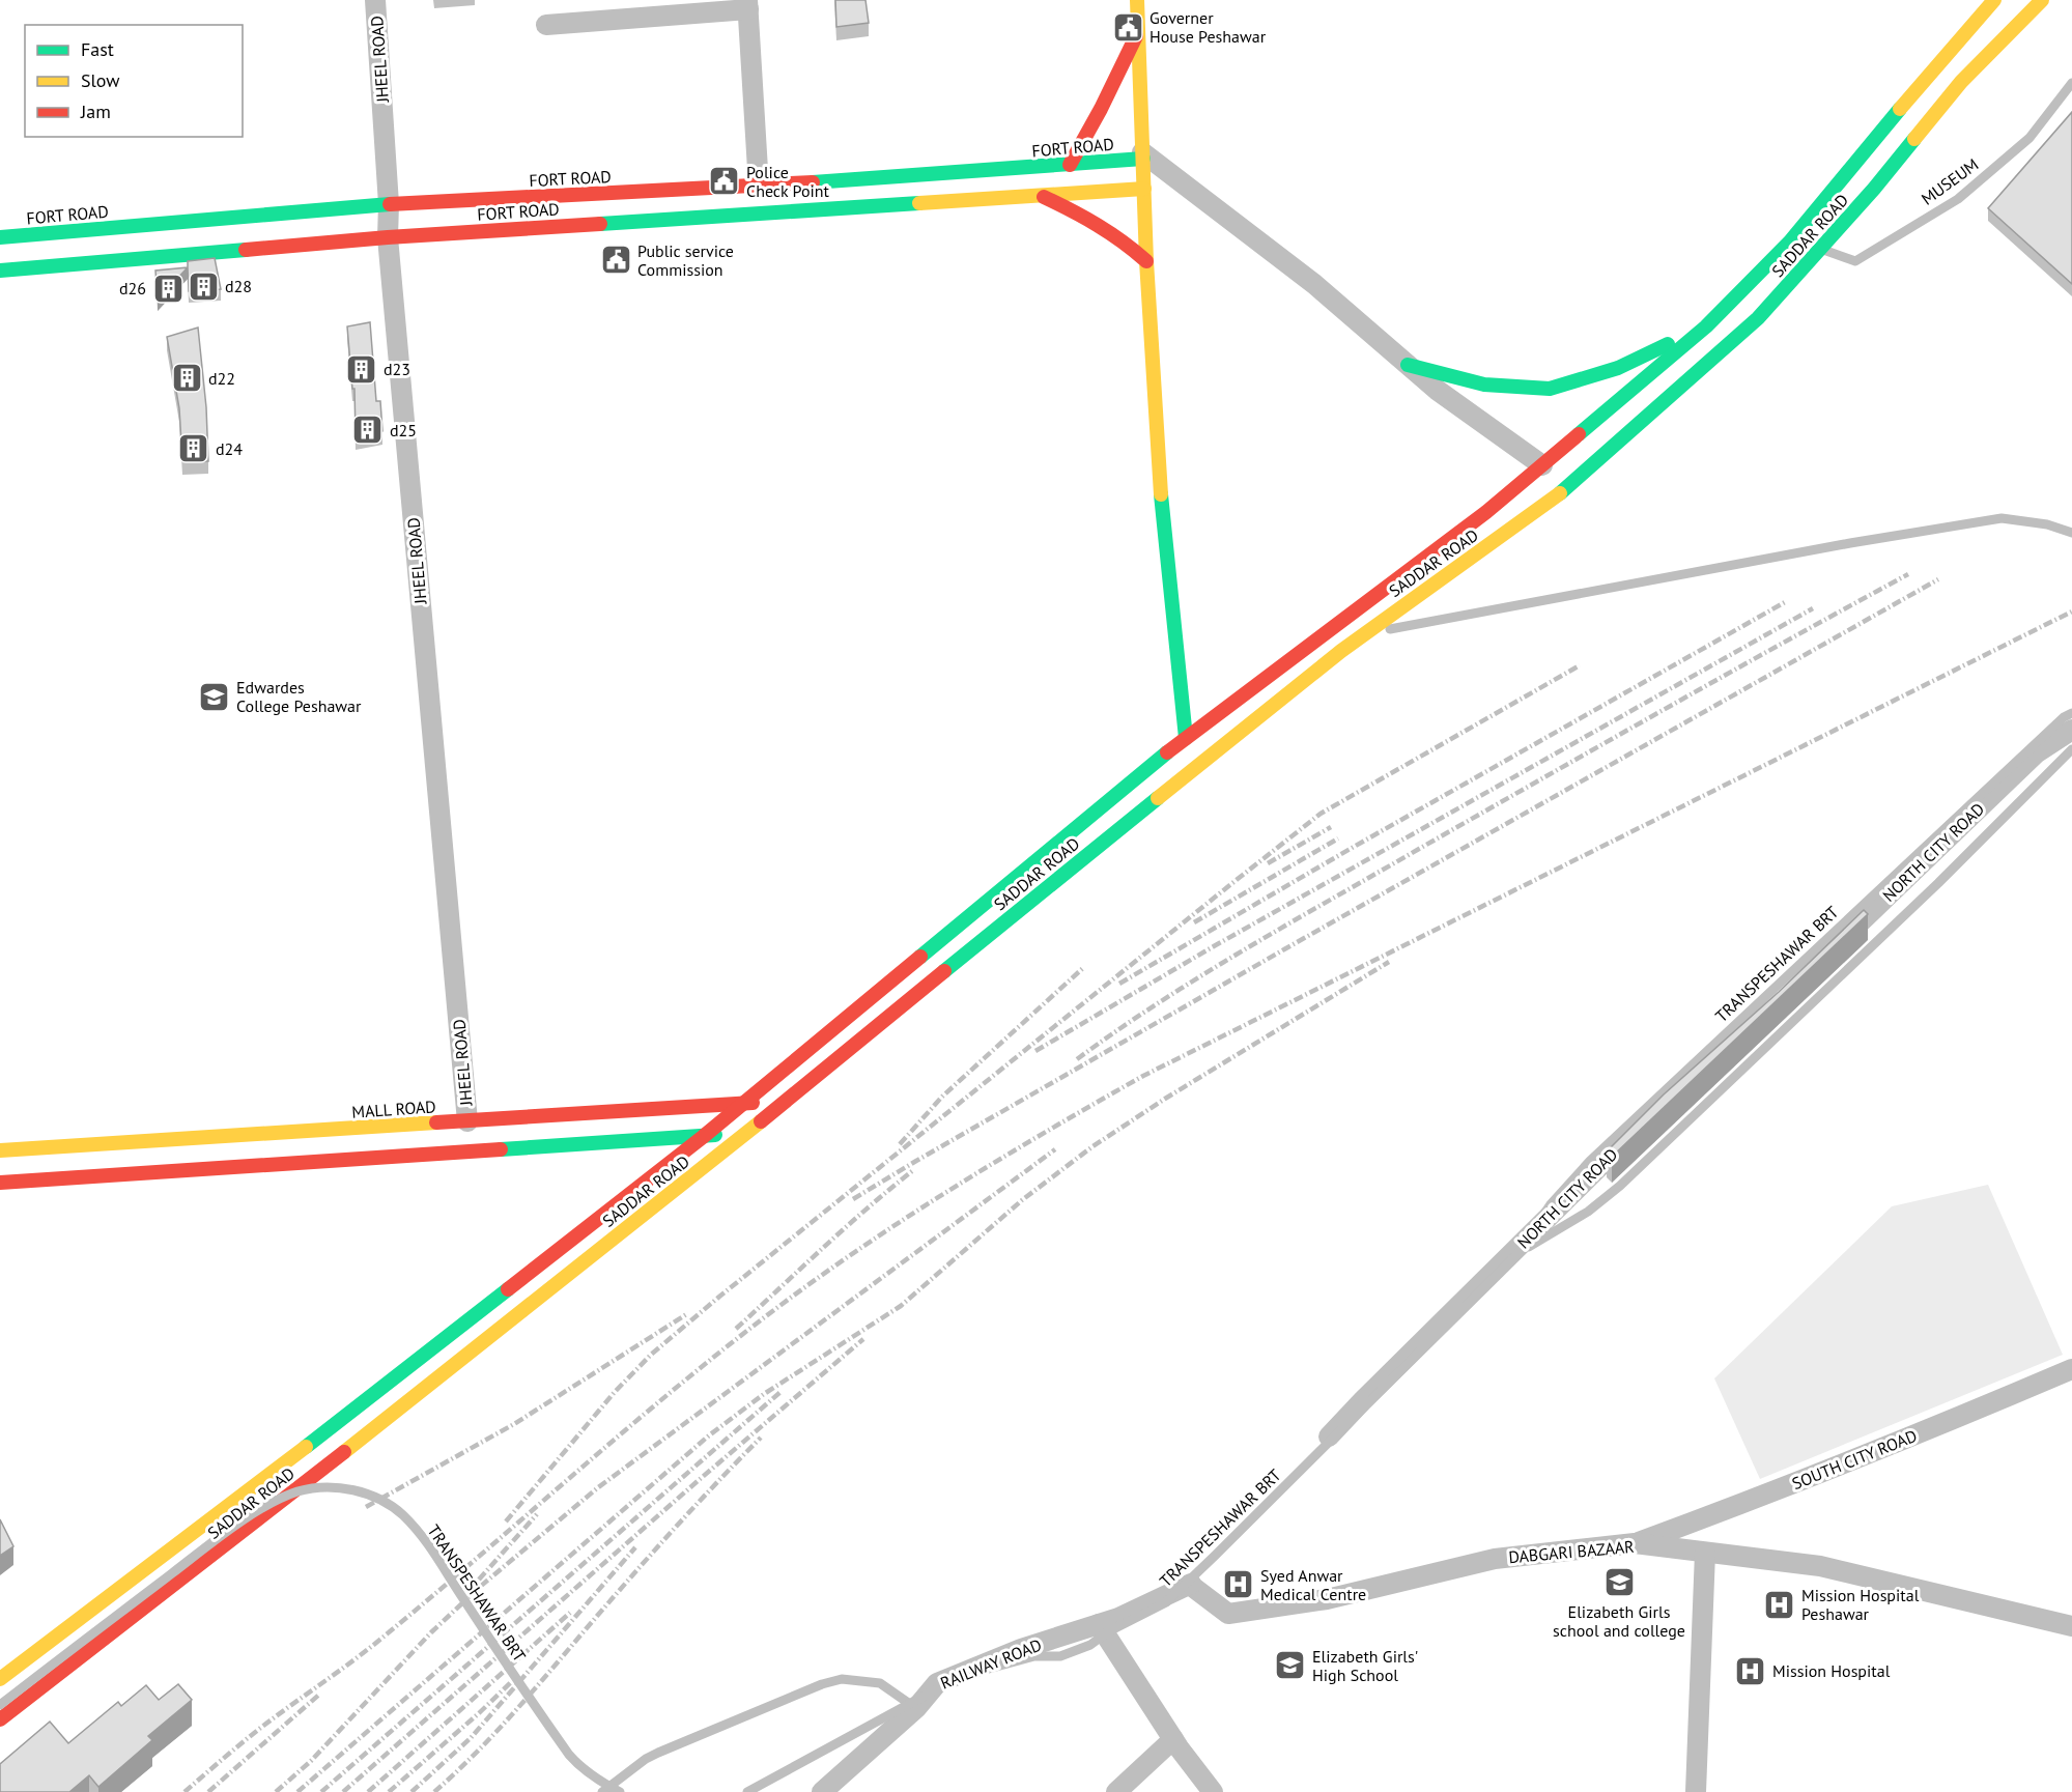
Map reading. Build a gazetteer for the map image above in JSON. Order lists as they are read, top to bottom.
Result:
{
  "streets": {
    "main road": ["FORT ROAD", "SADDAR ROAD", "MALL ROAD"],
    "street": [
      "JHEEL ROAD",
      "NORTH CITY ROAD",
      "SOUTH CITY ROAD",
      "DABGARI BAZAAR",
      "RAILWAY ROAD"
    ],
    "lane": ["MUSEUM", "TRANSPESHAWAR BRT"]
  },
  "crossings": [
    ["JHEEL ROAD", "FORT ROAD"],
    ["JHEEL ROAD", "MALL ROAD"],
    ["MUSEUM", "SADDAR ROAD"],
    ["SADDAR ROAD", "MALL ROAD"],
    ["NORTH CITY ROAD", "DABGARI BAZAAR"],
    ["NORTH CITY ROAD", "RAILWAY ROAD"],
    ["SOUTH CITY ROAD", "DABGARI BAZAAR"],
    ["DABGARI BAZAAR", "RAILWAY ROAD"]
  ],
  "places": {
    "public building": ["Governer House Peshawar", "Police Check Point", "Public service Commission"],
    "building": [
      "d28",
      "d26",
      "d23",
      "d22",
      "d25",
      "d24"
    ],
    "school or university": ["Edwardes College Peshawar", "Elizabeth Girls school and college", "Elizabeth Girls' High School"],
    "hospital": ["Syed Anwar Medical Centre", "Mission Hospital Peshawar", "Mission Hospital"]
  },
  "legend": ["Fast", "Slow", "Jam"]
}
